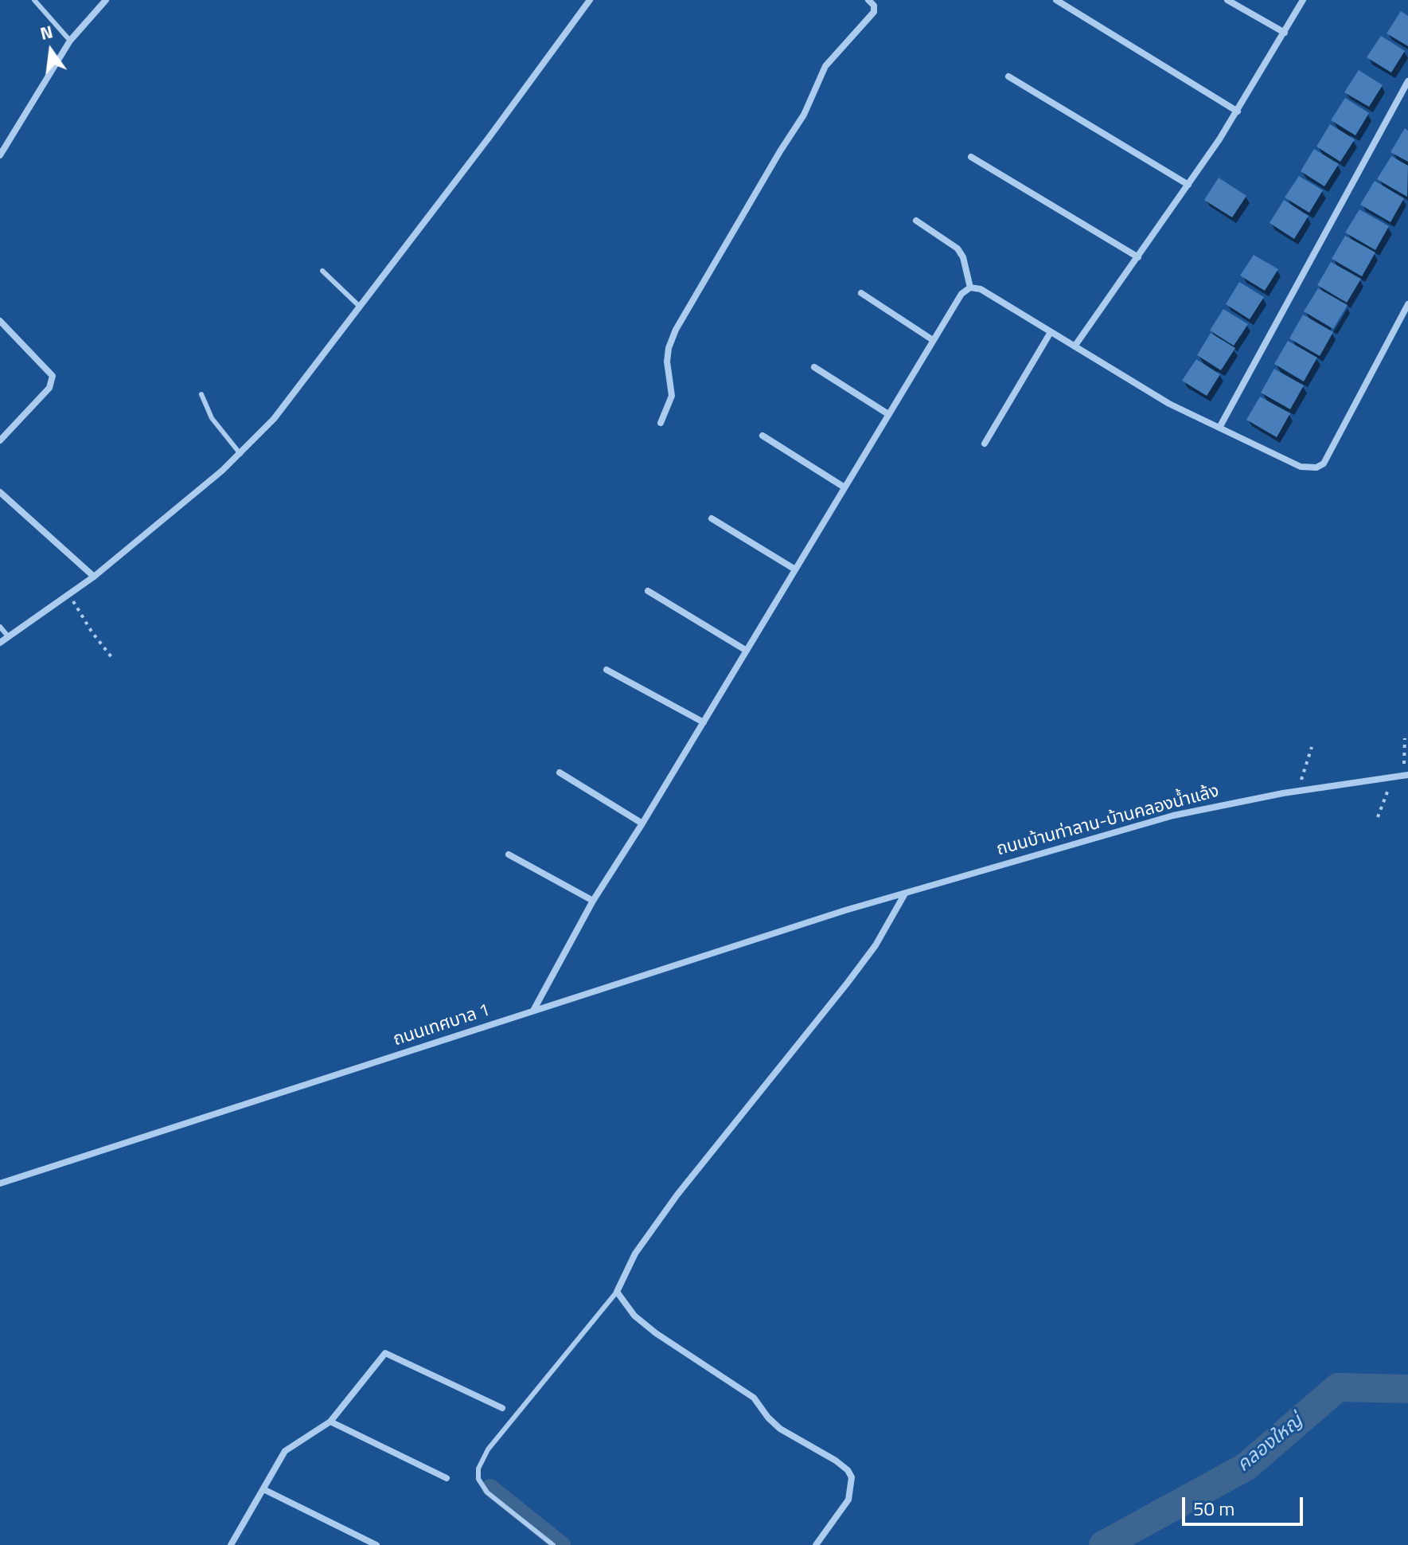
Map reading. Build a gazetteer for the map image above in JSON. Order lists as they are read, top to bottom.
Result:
{
  "streets": {
    "street": ["ถนนบ้านท่าลาน-บ้านคลองน้ำแล้ง", "ถนนเทศบาล 1"]
  },
  "crossings": [
    ["ถนนบ้านท่าลาน-บ้านคลองน้ำแล้ง", "ถนนเทศบาล 1"]
  ],
  "water": ["คลองใหญ่"],
  "scale_bar": "50 m",
  "north": "top"
}
